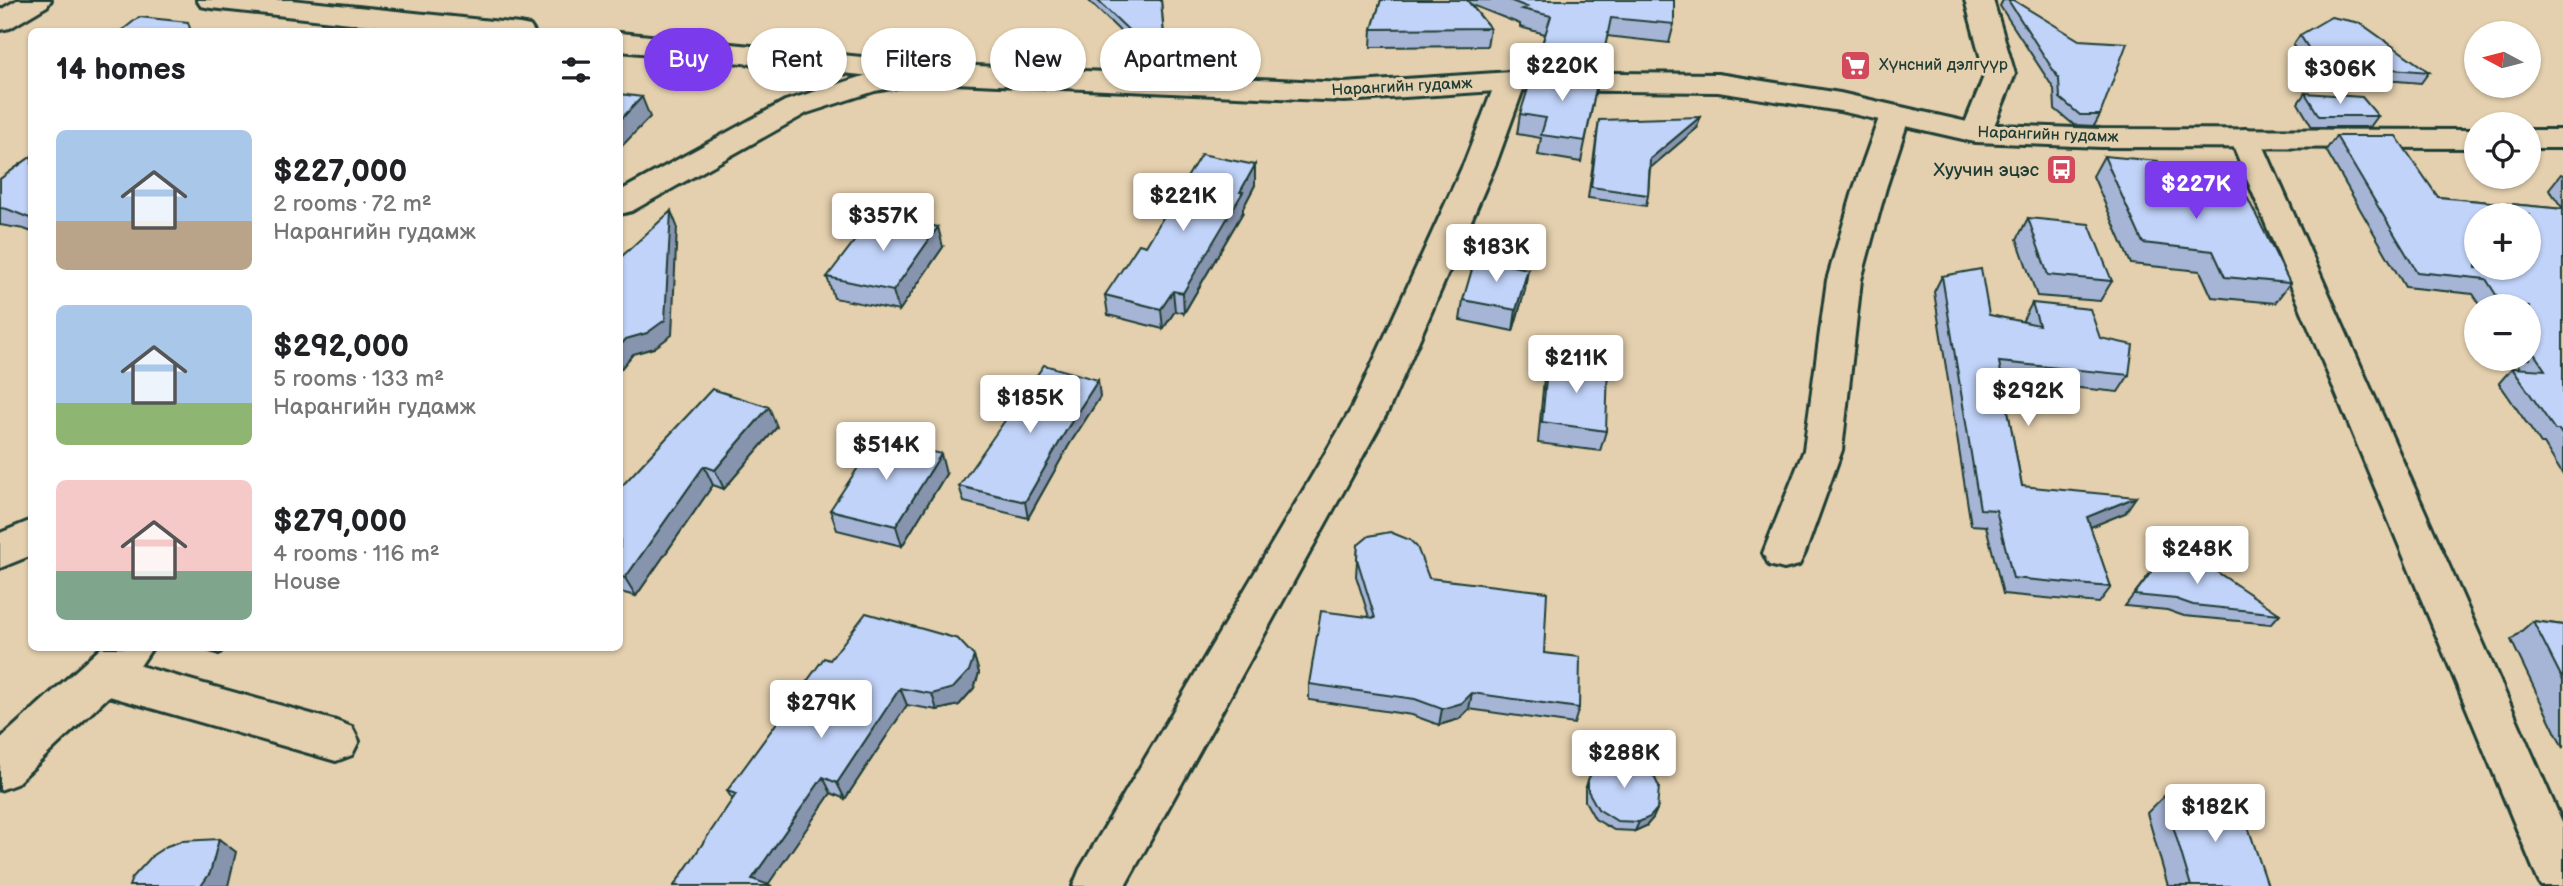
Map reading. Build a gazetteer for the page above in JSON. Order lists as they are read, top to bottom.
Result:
{
  "streets": {
    "street": ["Нарангийн гудамж"]
  },
  "places": {
    "supermarket": ["Хүнсний дэлгүүр"],
    "bus stop": ["Хуучин эцэс"]
  },
  "north": "left",
  "page": {
    "map_buttons": ["+", "−"],
    "chip": [
      "Buy",
      "Rent",
      "Filters",
      "New",
      "Apartment"
    ],
    "heading": "14 homes",
    "price": [
      "$220K",
      "$306K",
      "$227K",
      "$221K",
      "$357K",
      "$183K",
      "$211K",
      "$292K",
      "$185K",
      "$514K",
      "$248K",
      "$279K",
      "$288K",
      "$182K"
    ],
    "list": [
      {
        "name": "$227,000",
        "note": "2 rooms · 72 m² · Нарангийн гудамж"
      },
      {
        "name": "$292,000",
        "note": "5 rooms · 133 m² · Нарангийн гудамж"
      },
      {
        "name": "$279,000",
        "note": "4 rooms · 116 m² · House"
      }
    ]
  }
}
